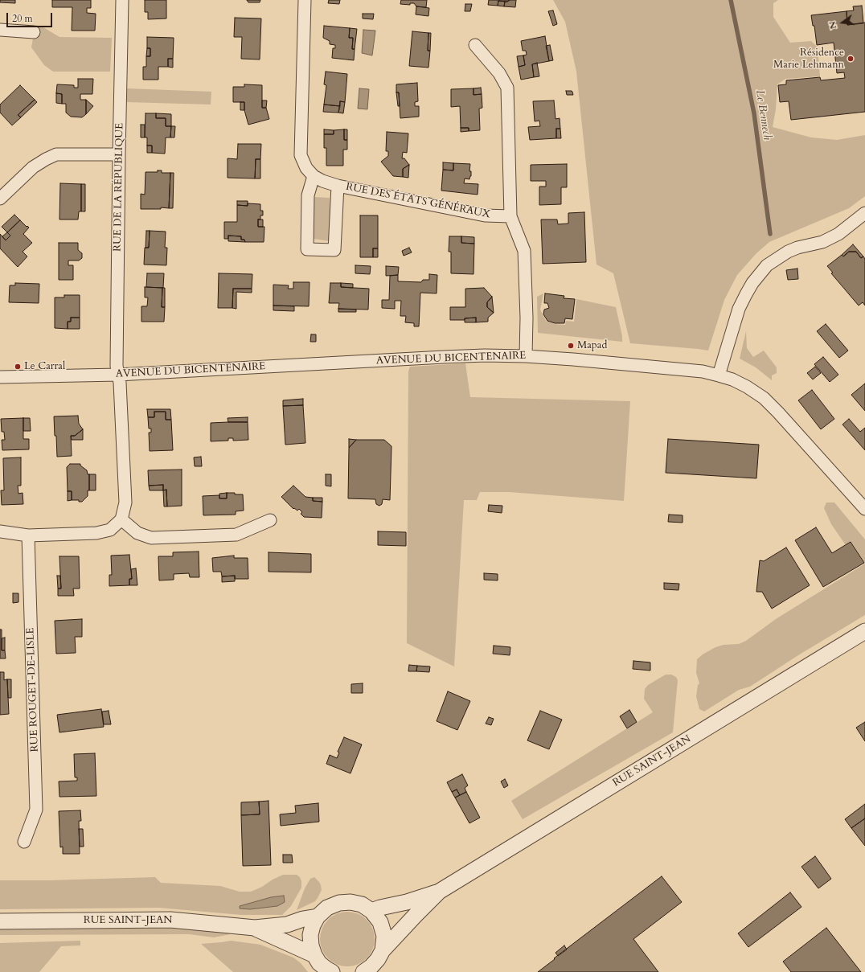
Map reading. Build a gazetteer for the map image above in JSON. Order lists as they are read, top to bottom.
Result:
{
  "streets": {
    "street": [
      "RUE DE LA RÉPUBLIQUE",
      "RUE DES ÉTATS GÉNÉRAUX",
      "AVENUE DU BICENTENAIRE",
      "RUE ROUGET-DE-LISLE",
      "RUE SAINT-JEAN"
    ]
  },
  "crossings": [
    ["RUE DE LA RÉPUBLIQUE", "AVENUE DU BICENTENAIRE"]
  ],
  "water": ["Le Bennech"],
  "places": ["Résidence Marie Lehmann", "Mapad", "Le Carral"],
  "scale_bar": "20 m",
  "north": "left"
}
